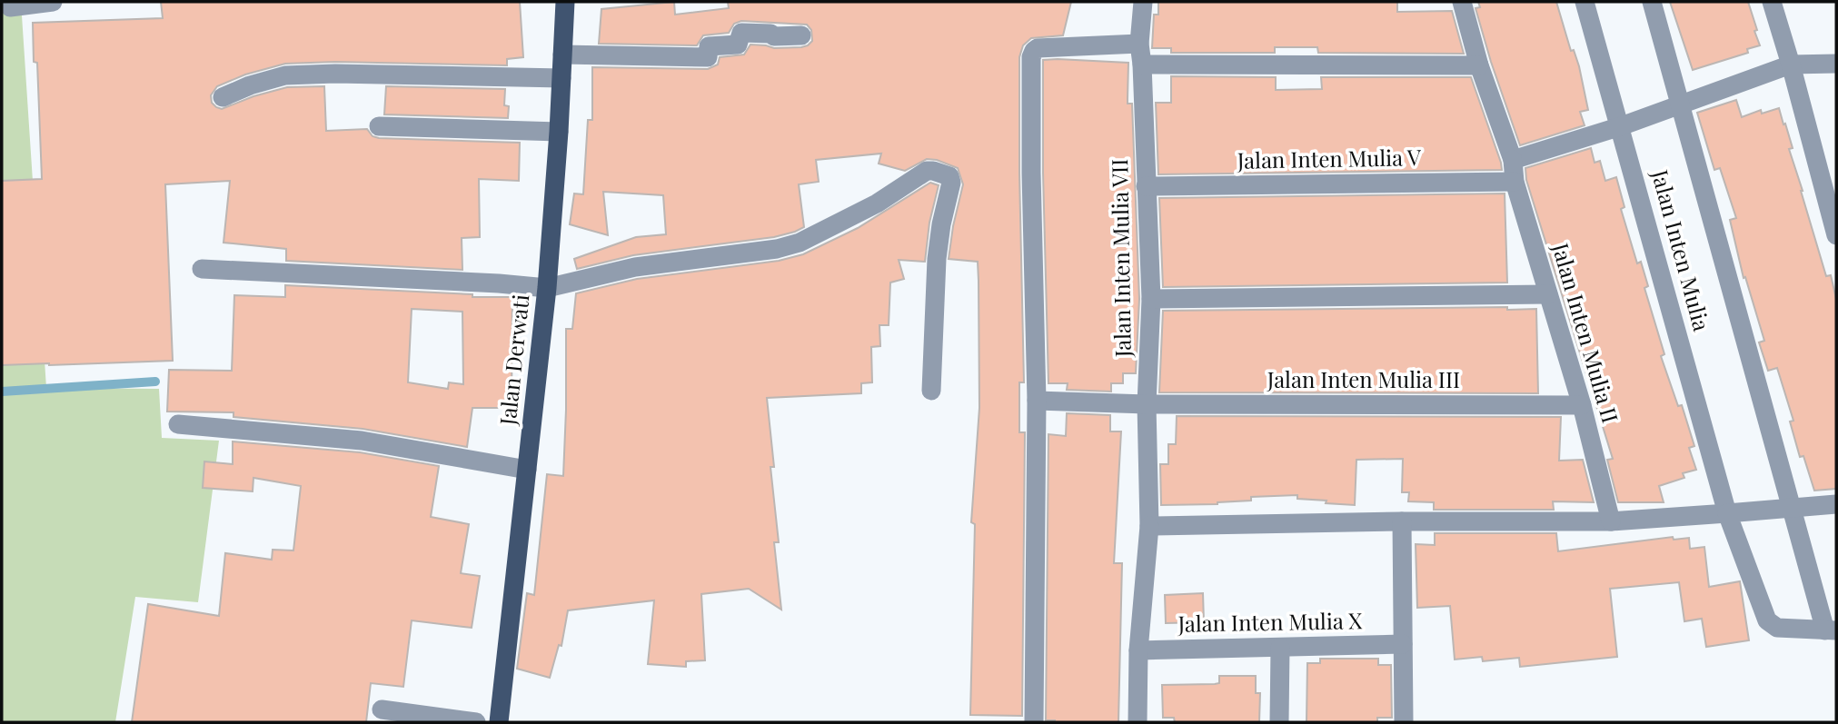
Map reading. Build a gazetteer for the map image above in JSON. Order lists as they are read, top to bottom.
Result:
{
  "streets": {
    "main road": ["Jalan Derwati"],
    "street": [
      "Jalan Inten Mulia V",
      "Jalan Inten Mulia",
      "Jalan Inten Mulia VII",
      "Jalan Inten Mulia II",
      "Jalan Inten Mulia III",
      "Jalan Inten Mulia X"
    ]
  },
  "crossings": [
    ["Jalan Inten Mulia V", "Jalan Inten Mulia VII"],
    ["Jalan Inten Mulia V", "Jalan Inten Mulia II"],
    ["Jalan Inten Mulia VII", "Jalan Inten Mulia III"],
    ["Jalan Inten Mulia VII", "Jalan Inten Mulia X"],
    ["Jalan Inten Mulia II", "Jalan Inten Mulia III"]
  ]
}
